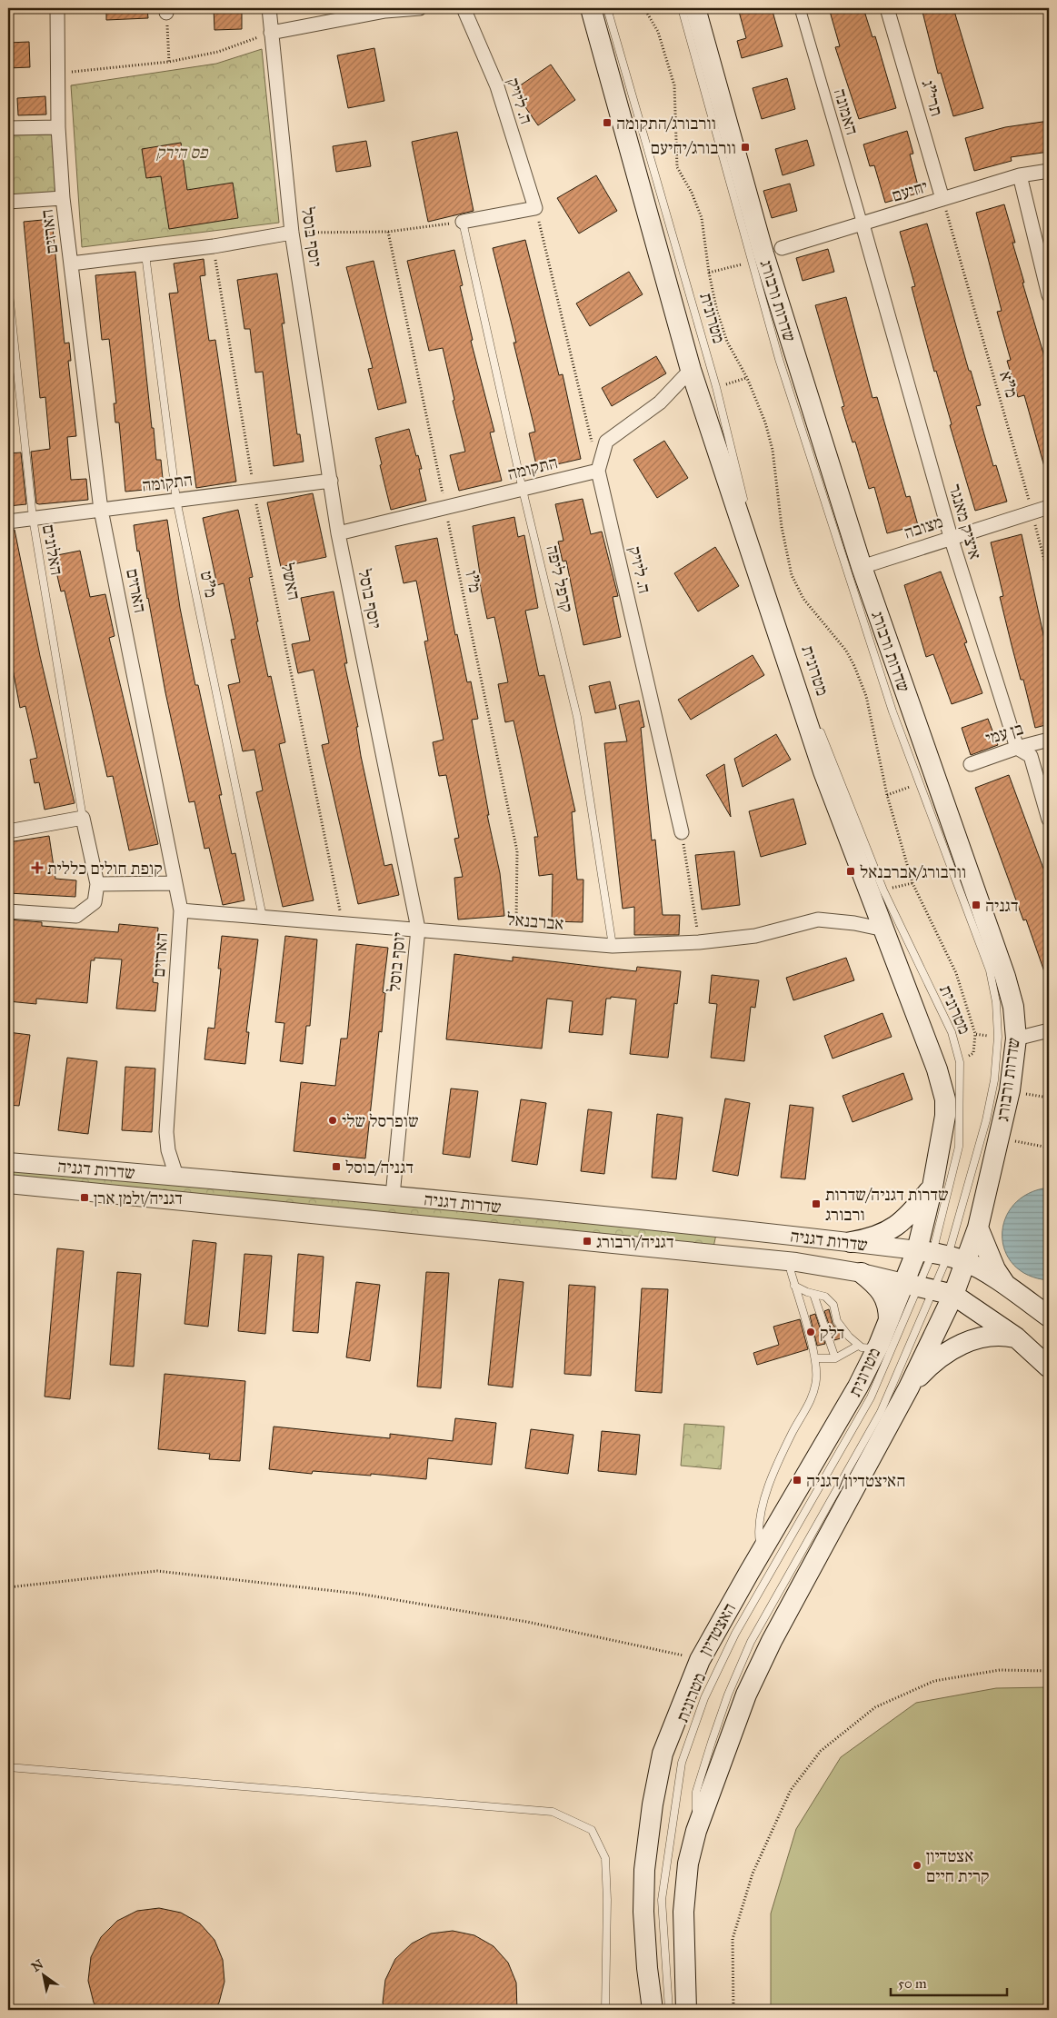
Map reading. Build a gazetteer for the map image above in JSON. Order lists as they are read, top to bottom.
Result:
{
  "streets": {
    "main road": ["שדרות ורבורג", "האצטדיון"],
    "street": [
      "תרי\"ג",
      "ה. ליויק",
      "האמונה",
      "יחיעם",
      "הארזים",
      "יוסף בוסל",
      "התקומה",
      "איציק מאנגר",
      "מצובה",
      "בן עמי",
      "אברבנאל",
      "שדרות דגניה"
    ],
    "lane": [
      "מטרונית",
      "האלונים",
      "קרפל ליפה",
      "מ\"ט"
    ],
    "path": ["מ\"א", "האשל", "מ\"ו"]
  },
  "crossings": [
    ["תרי\"ג", "יחיעם"],
    ["תרי\"ג", "מ\"א"],
    ["ה. ליויק", "התקומה"],
    ["האמונה", "יחיעם"],
    ["האמונה", "איציק מאנגר"],
    ["יחיעם", "מ\"א"],
    ["יחיעם", "איציק מאנגר"],
    ["הארזים", "התקומה"],
    ["הארזים", "אברבנאל"],
    ["הארזים", "שדרות דגניה"],
    ["יוסף בוסל", "התקומה"],
    ["יוסף בוסל", "אברבנאל"],
    ["יוסף בוסל", "שדרות דגניה"],
    ["שדרות ורבורג", "מטרונית"],
    ["שדרות ורבורג", "מצובה"],
    ["שדרות ורבורג", "אברבנאל"],
    ["שדרות ורבורג", "שדרות דגניה"],
    ["שדרות ורבורג", "האצטדיון"],
    ["מטרונית", "שדרות דגניה"],
    ["מטרונית", "האצטדיון"],
    ["מ\"א", "מצובה"],
    ["התקומה", "האלונים"],
    ["התקומה", "קרפל ליפה"],
    ["התקומה", "האשל"],
    ["התקומה", "מ\"ו"],
    ["התקומה", "מ\"ט"],
    ["איציק מאנגר", "מצובה"],
    ["איציק מאנגר", "בן עמי"],
    ["קרפל ליפה", "אברבנאל"],
    ["האשל", "אברבנאל"],
    ["מ\"ו", "אברבנאל"],
    ["מ\"ט", "אברבנאל"],
    ["שדרות דגניה", "האצטדיון"]
  ],
  "parks": ["פס הירק"],
  "places": {
    "transit": [
      "וורבורג/התקומה",
      "וורבורג/יחיעם",
      "וורבורג/אברבנאל",
      "דגניה",
      "דגניה/בוסל",
      "דגניה/זלמן ארן",
      "שדרות דגניה/שדרות ורבורג",
      "דגניה/ורבורג",
      "האיצטדיון/דגניה"
    ],
    "health": ["קופת חולים כללית"],
    "other": ["שופרסל שלי", "דלק", "אצטדיון קרית חיים"]
  },
  "scale_bar": "50 m",
  "north": "top left"
}
